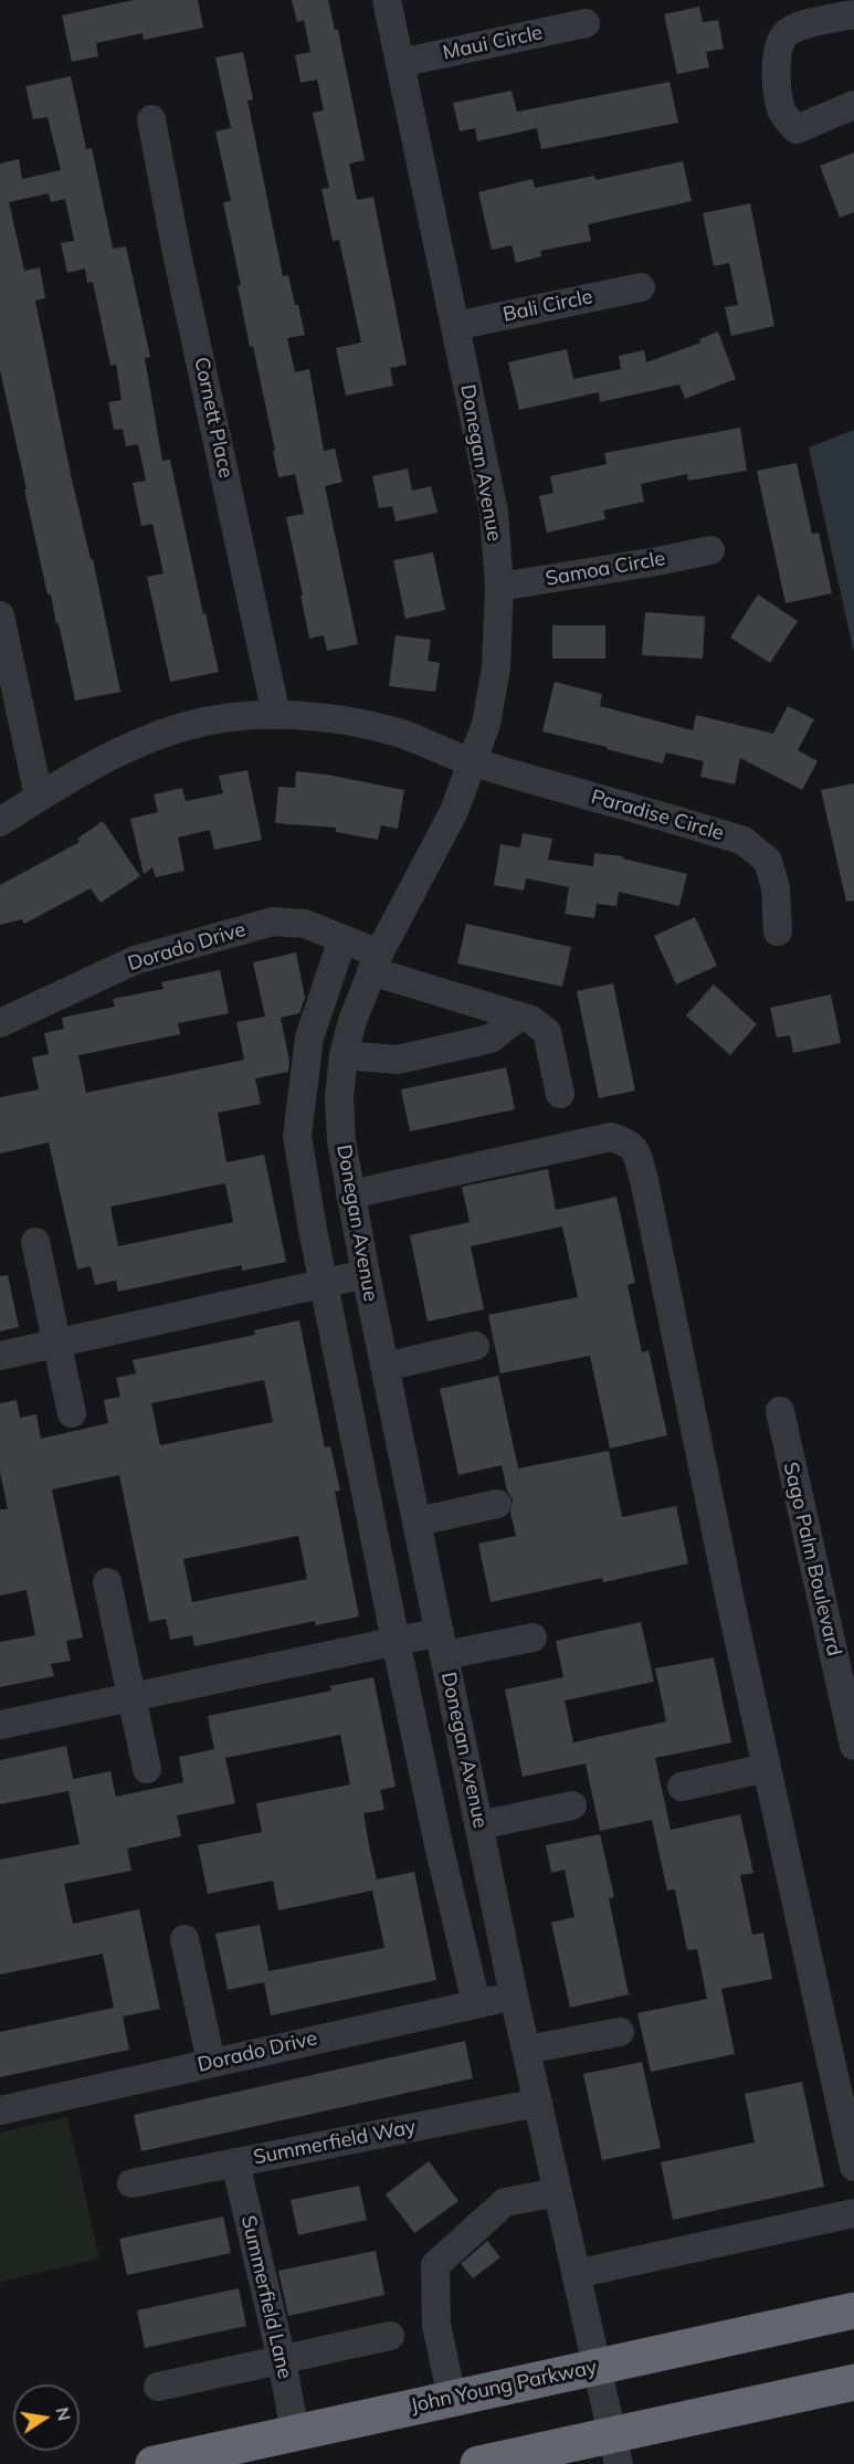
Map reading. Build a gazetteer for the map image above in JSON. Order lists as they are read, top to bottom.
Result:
{
  "streets": {
    "highway": ["John Young Parkway"],
    "street": [
      "Maui Circle",
      "Bali Circle",
      "Cornett Place",
      "Donegan Avenue",
      "Samoa Circle",
      "Paradise Circle",
      "Dorado Drive",
      "Sago Palm Boulevard",
      "Summerfield Way",
      "Summerfield Lane"
    ]
  },
  "crossings": [
    ["Maui Circle", "Donegan Avenue"],
    ["Bali Circle", "Donegan Avenue"],
    ["Cornett Place", "Paradise Circle"],
    ["Donegan Avenue", "Samoa Circle"],
    ["Donegan Avenue", "Paradise Circle"],
    ["Donegan Avenue", "Dorado Drive"],
    ["Donegan Avenue", "Summerfield Way"],
    ["Donegan Avenue", "John Young Parkway"],
    ["Summerfield Way", "Summerfield Lane"],
    ["Summerfield Lane", "John Young Parkway"]
  ],
  "north": "right"
}
